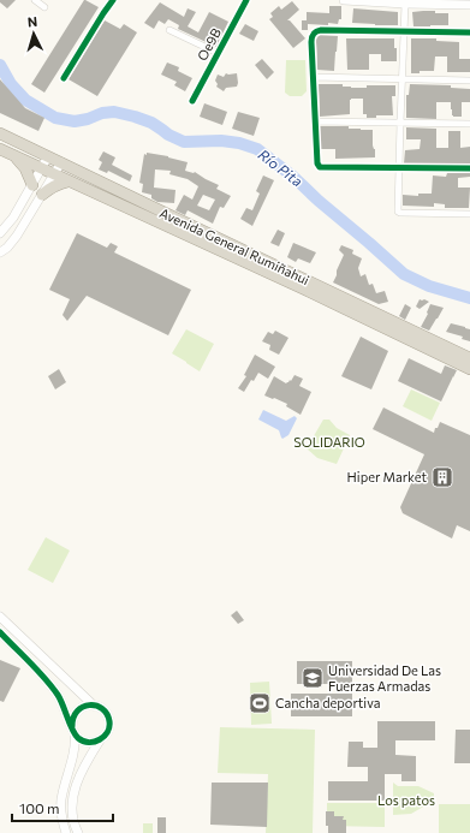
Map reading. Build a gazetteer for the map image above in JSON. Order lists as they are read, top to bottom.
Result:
{
  "streets": {
    "highway": ["Avenida General Rumiñahui"],
    "street": ["Oe9B"]
  },
  "water": ["Río Pita"],
  "parks": ["SOLIDARIO", "Los patos"],
  "places": {
    "building": ["Hiper Market"],
    "school or university": ["Universidad De Las Fuerzas Armadas"],
    "sports": ["Cancha deportiva"]
  },
  "scale_bar": "100 m",
  "north": "top"
}
